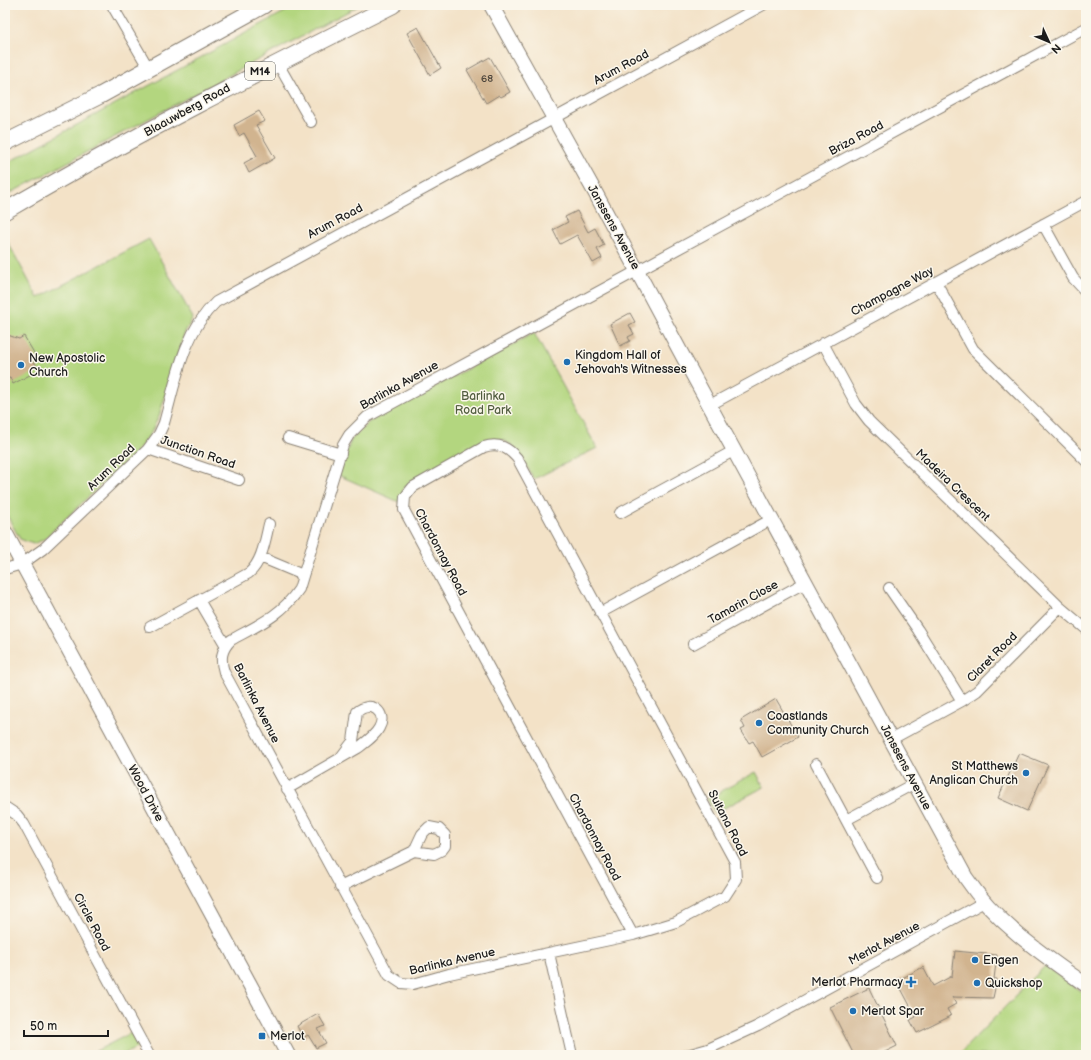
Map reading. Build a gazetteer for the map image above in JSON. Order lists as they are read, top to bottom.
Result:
{
  "streets": {
    "main road": ["M14", "Blaauwberg Road"],
    "street": [
      "Arum Road",
      "Briza Road",
      "Janssens Avenue",
      "Champagne Way",
      "Barlinka Avenue",
      "Junction Road",
      "Madeira Crescent",
      "Chardonnay Road",
      "Tamarin Close",
      "Claret Road",
      "Wood Drive",
      "Sultana Road",
      "Circle Road",
      "Merlot Avenue"
    ]
  },
  "crossings": [
    ["Arum Road", "Janssens Avenue"],
    ["Arum Road", "Junction Road"],
    ["Arum Road", "Wood Drive"],
    ["Briza Road", "Janssens Avenue"],
    ["Briza Road", "Barlinka Avenue"],
    ["Janssens Avenue", "Champagne Way"],
    ["Janssens Avenue", "Barlinka Avenue"],
    ["Janssens Avenue", "Tamarin Close"],
    ["Janssens Avenue", "Claret Road"],
    ["Janssens Avenue", "Merlot Avenue"],
    ["Champagne Way", "Madeira Crescent"],
    ["Barlinka Avenue", "Sultana Road"],
    ["Madeira Crescent", "Claret Road"],
    ["Chardonnay Road", "Sultana Road"]
  ],
  "parks": ["Barlinka Road Park"],
  "places": {
    "other": [
      "Kingdom Hall of Jehovah's Witnesses",
      "New Apostolic Church",
      "Coastlands Community Church",
      "St Matthews Anglican Church",
      "Engen",
      "Quickshop",
      "Merlot Spar"
    ],
    "health": ["Merlot Pharmacy"],
    "transit": ["Merlot"]
  },
  "house_numbers": ["68"],
  "scale_bar": "50 m",
  "north": "bottom right"
}
